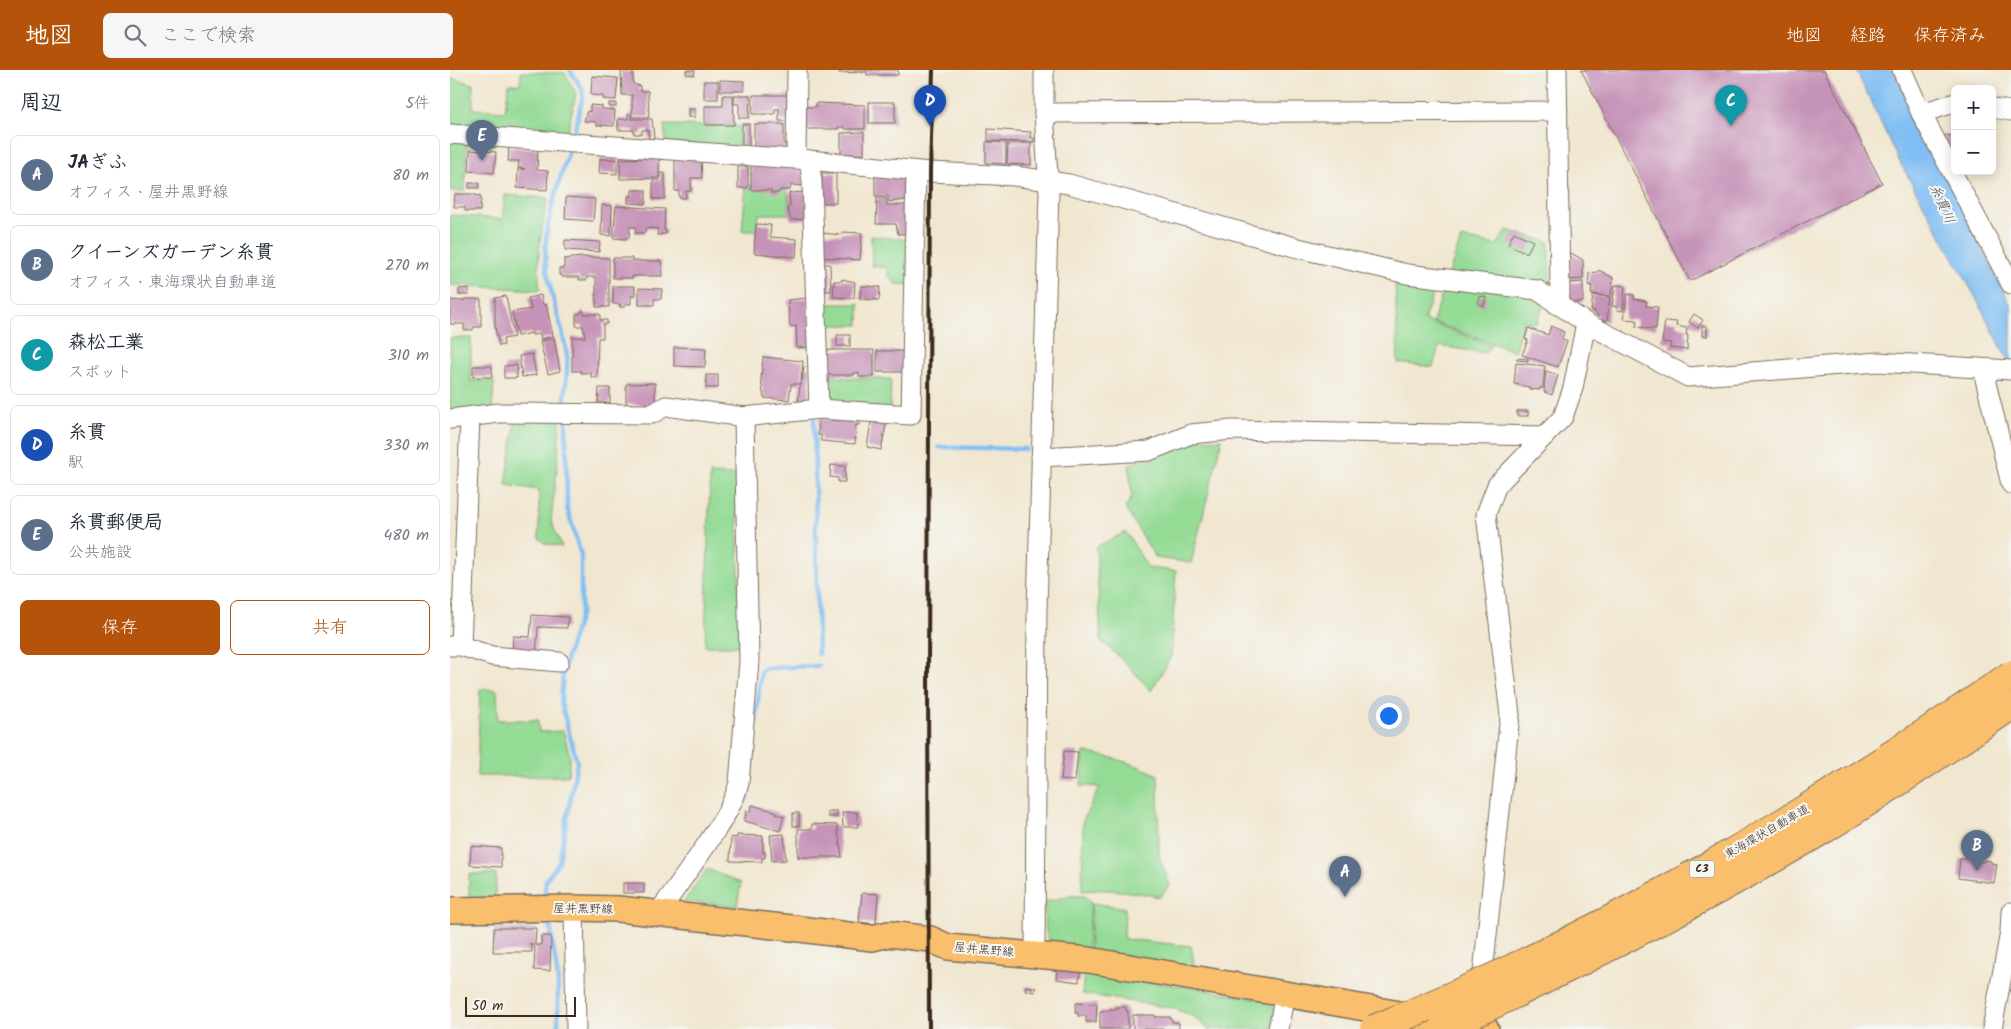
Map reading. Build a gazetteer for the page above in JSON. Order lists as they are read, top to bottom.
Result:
{
  "streets": {
    "highway": ["東海環状自動車道", "C3"],
    "main road": ["屋井黒野線"]
  },
  "water": ["糸貫川"],
  "scale_bar": "50 m",
  "page": {
    "header": "地図",
    "search": "ここで検索",
    "nav": ["地図", "経路", "保存済み"],
    "heading": ["周辺", "5件"],
    "map_buttons": ["+", "−"],
    "pins": [
      "C",
      "D",
      "E",
      "B",
      "A"
    ],
    "list": [
      {
        "mark": "A",
        "name": "JAぎふ",
        "note": "オフィス · 屋井黒野線",
        "value": "80 m"
      },
      {
        "mark": "B",
        "name": "クイーンズガーデン糸貫",
        "note": "オフィス · 東海環状自動車道",
        "value": "270 m"
      },
      {
        "mark": "C",
        "name": "森松工業",
        "note": "スポット",
        "value": "310 m"
      },
      {
        "mark": "D",
        "name": "糸貫",
        "note": "駅",
        "value": "330 m"
      },
      {
        "mark": "E",
        "name": "糸貫郵便局",
        "note": "公共施設",
        "value": "480 m"
      }
    ],
    "buttons": ["保存", "共有"],
    "scale": "50 m"
  }
}
